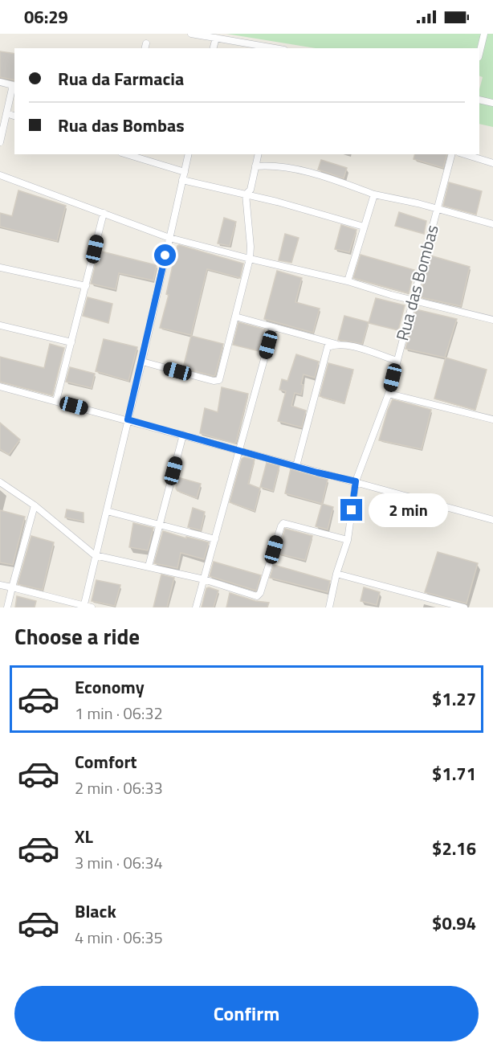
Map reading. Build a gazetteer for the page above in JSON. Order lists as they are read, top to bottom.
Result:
{
  "streets": {
    "street": ["Rua das Bombas"]
  },
  "page": {
    "status": "06:29",
    "banner": ["Rua da Farmacia", "Rua das Bombas"],
    "bubble": "2 min",
    "heading": "Choose a ride",
    "list": [
      {
        "name": "Economy",
        "note": "1 min · 06:32",
        "value": "$1.27"
      },
      {
        "name": "Comfort",
        "note": "2 min · 06:33",
        "value": "$1.71"
      },
      {
        "name": "XL",
        "note": "3 min · 06:34",
        "value": "$2.16"
      },
      {
        "name": "Black",
        "note": "4 min · 06:35",
        "value": "$0.94"
      }
    ],
    "buttons": "Confirm"
  }
}
